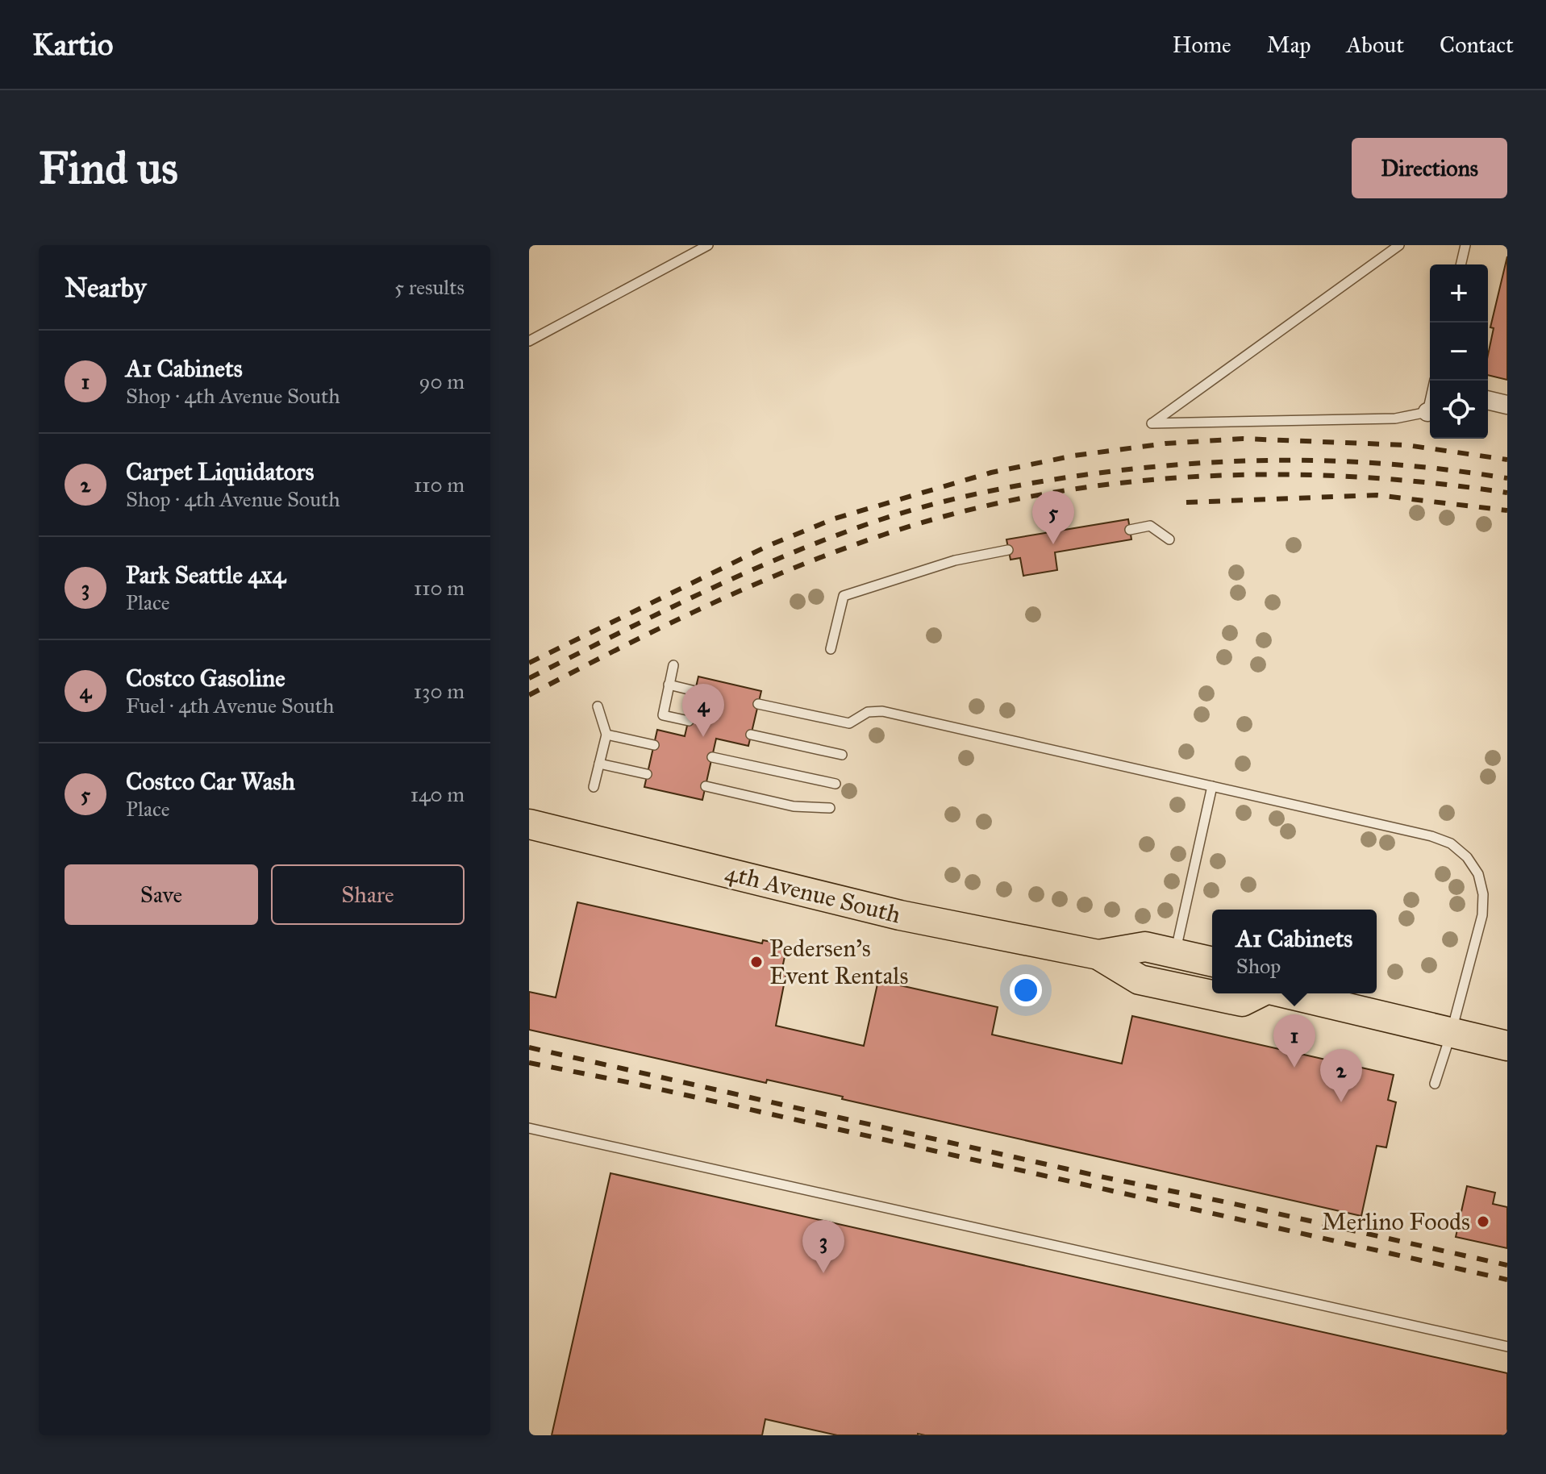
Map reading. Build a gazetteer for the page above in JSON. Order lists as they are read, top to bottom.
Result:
{
  "streets": {
    "main road": ["4th Avenue South"]
  },
  "places": ["Pedersen’s Event Rentals", "Merlino Foods"],
  "page": {
    "header": "Kartio",
    "nav": [
      "Home",
      "Map",
      "About",
      "Contact"
    ],
    "buttons": [
      "Directions",
      ["Save", "Share"]
    ],
    "title": "Find us",
    "heading": ["Nearby", "5 results"],
    "map_buttons": ["+", "−"],
    "list": [
      {
        "mark": "1",
        "name": "A1 Cabinets",
        "note": "Shop · 4th Avenue South",
        "value": "90 m"
      },
      {
        "mark": "2",
        "name": "Carpet Liquidators",
        "note": "Shop · 4th Avenue South",
        "value": "110 m"
      },
      {
        "mark": "3",
        "name": "Park Seattle 4x4",
        "note": "Place",
        "value": "110 m"
      },
      {
        "mark": "4",
        "name": "Costco Gasoline",
        "note": "Fuel · 4th Avenue South",
        "value": "130 m"
      },
      {
        "mark": "5",
        "name": "Costco Car Wash",
        "note": "Place",
        "value": "140 m"
      }
    ],
    "pins": [
      "5",
      "4",
      "1",
      "2",
      "3"
    ],
    "popup": ["A1 Cabinets", "Shop"]
  }
}
